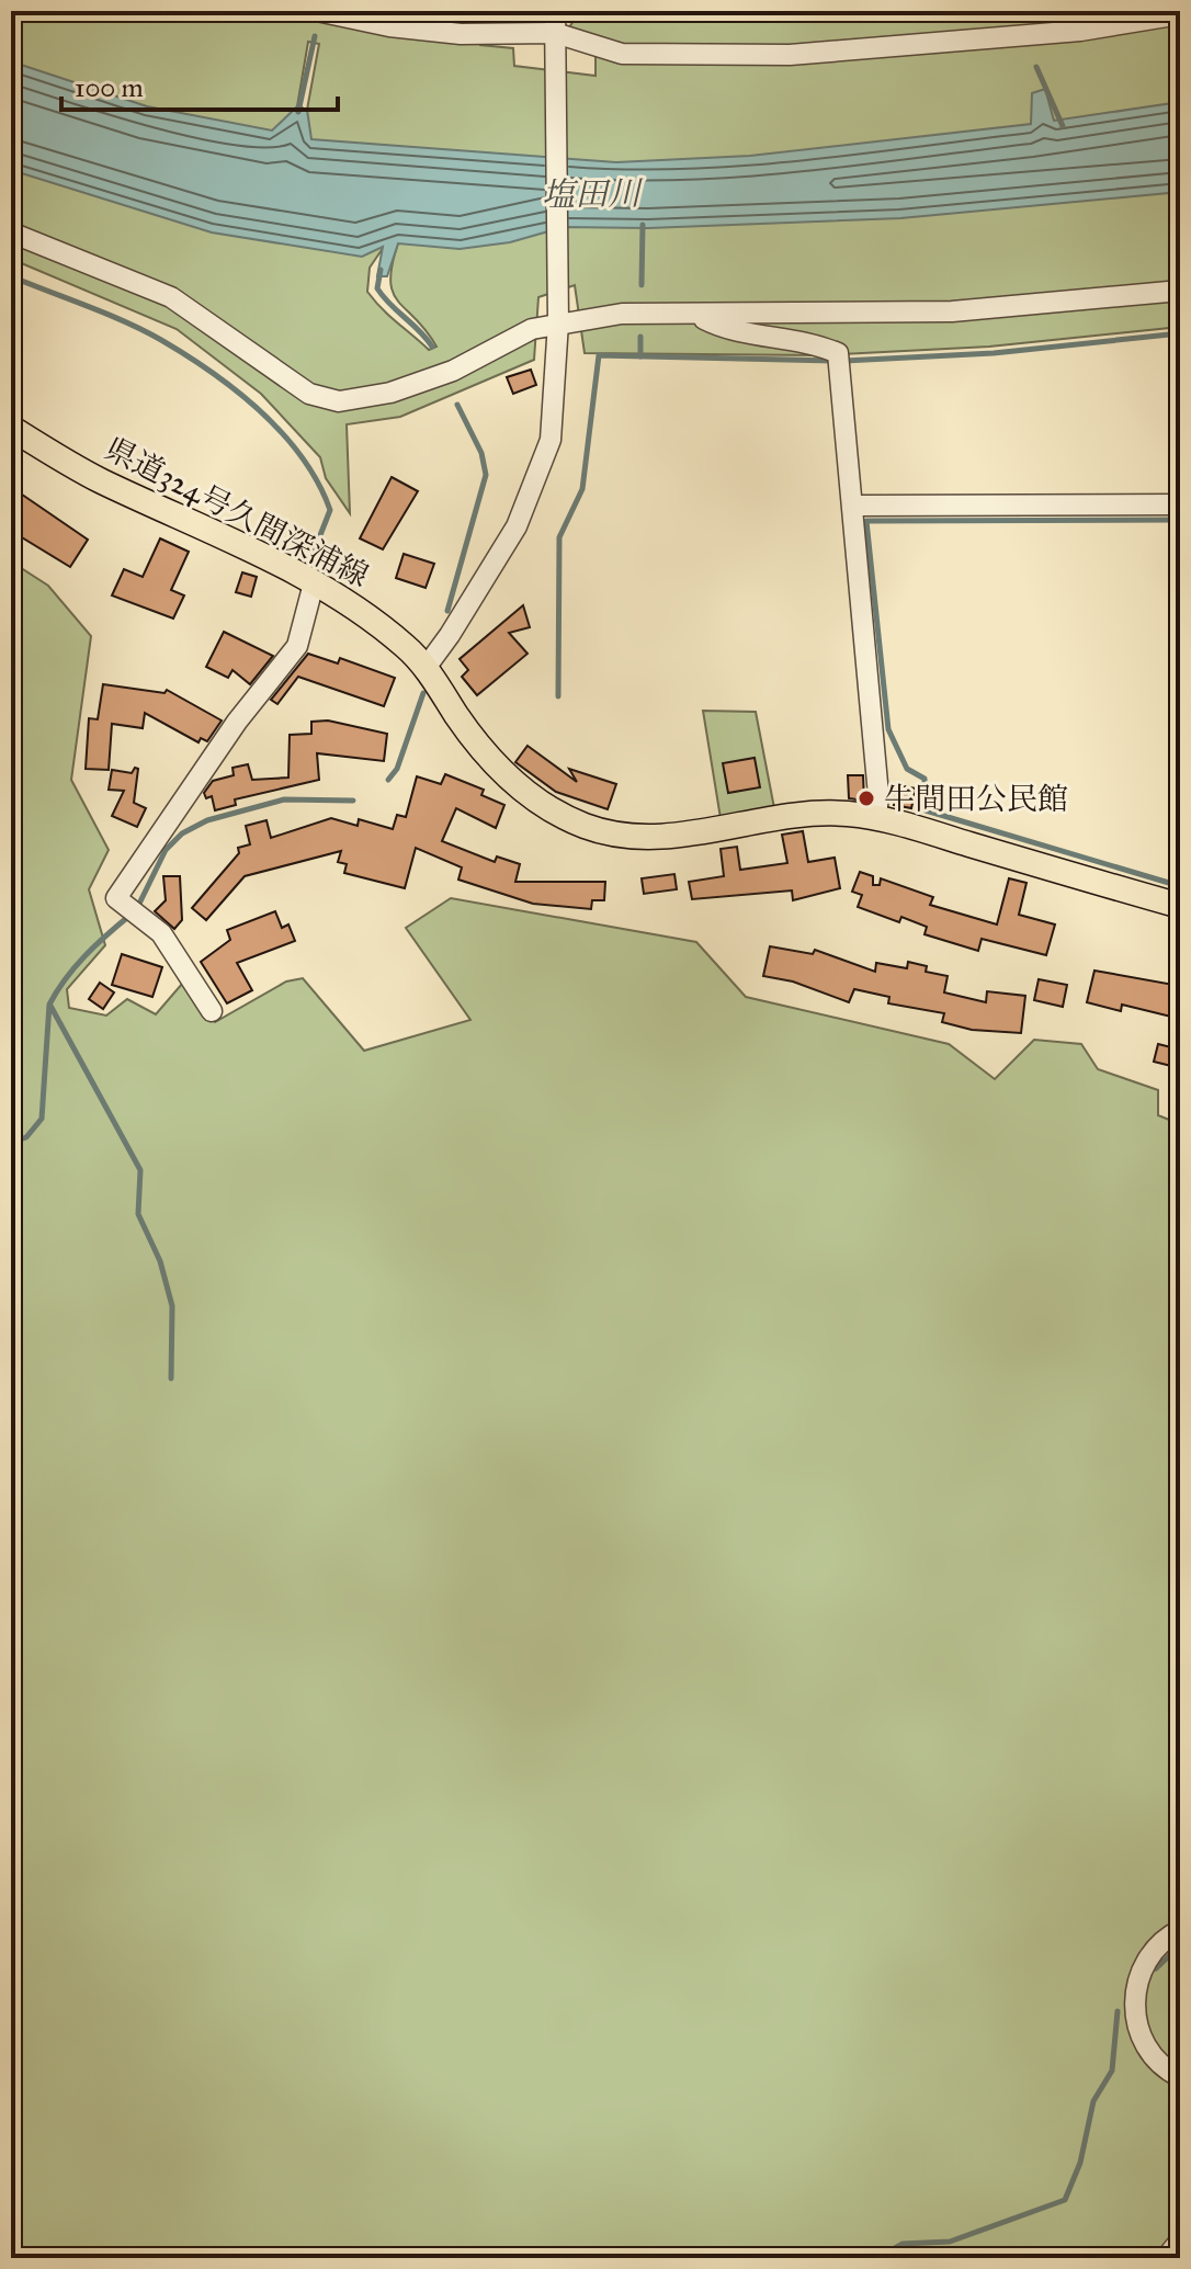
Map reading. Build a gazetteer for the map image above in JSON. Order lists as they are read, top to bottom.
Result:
{
  "streets": {
    "main road": ["県道324号久間深浦線"]
  },
  "water": ["塩田川"],
  "places": ["牛間田公民館"],
  "scale_bar": "100 m"
}
